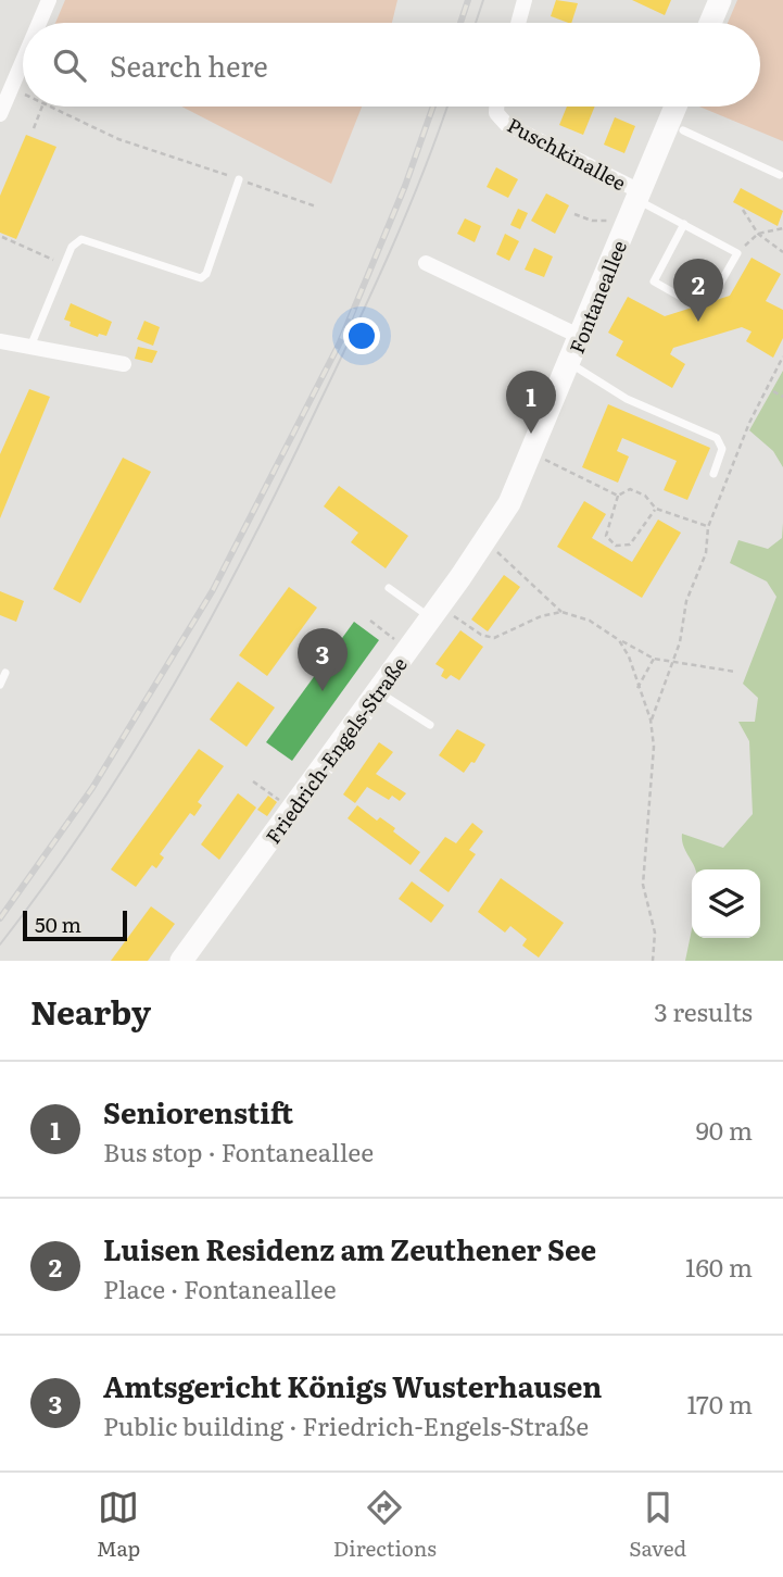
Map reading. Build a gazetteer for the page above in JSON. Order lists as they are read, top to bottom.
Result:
{
  "streets": {
    "main road": ["Fontaneallee", "Friedrich-Engels-Straße"],
    "street": ["Puschkinallee"]
  },
  "crossings": [
    ["Puschkinallee", "Fontaneallee"],
    ["Fontaneallee", "Friedrich-Engels-Straße"]
  ],
  "scale_bar": "50 m",
  "page": {
    "search": "Search here",
    "pins": ["2", "1", "3"],
    "scale": "50 m",
    "heading": ["Nearby", "3 results"],
    "list": [
      {
        "mark": "1",
        "name": "Seniorenstift",
        "note": "Bus stop · Fontaneallee",
        "value": "90 m"
      },
      {
        "mark": "2",
        "name": "Luisen Residenz am Zeuthener See",
        "note": "Place · Fontaneallee",
        "value": "160 m"
      },
      {
        "mark": "3",
        "name": "Amtsgericht Königs Wusterhausen",
        "note": "Public building · Friedrich-Engels-Straße",
        "value": "170 m"
      }
    ],
    "nav": ["Map", "Directions", "Saved"]
  }
}
